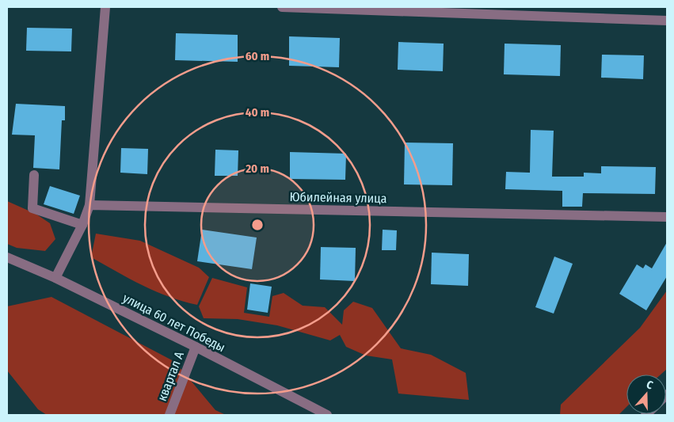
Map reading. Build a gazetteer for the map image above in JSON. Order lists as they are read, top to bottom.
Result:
{
  "streets": {
    "street": ["Юбилейная улица", "улица 60 лет Победы", "квартал А"]
  },
  "crossings": [
    ["улица 60 лет Победы", "квартал А"]
  ],
  "north": "top",
  "rings": ["60 m", "40 m", "20 m"]
}
